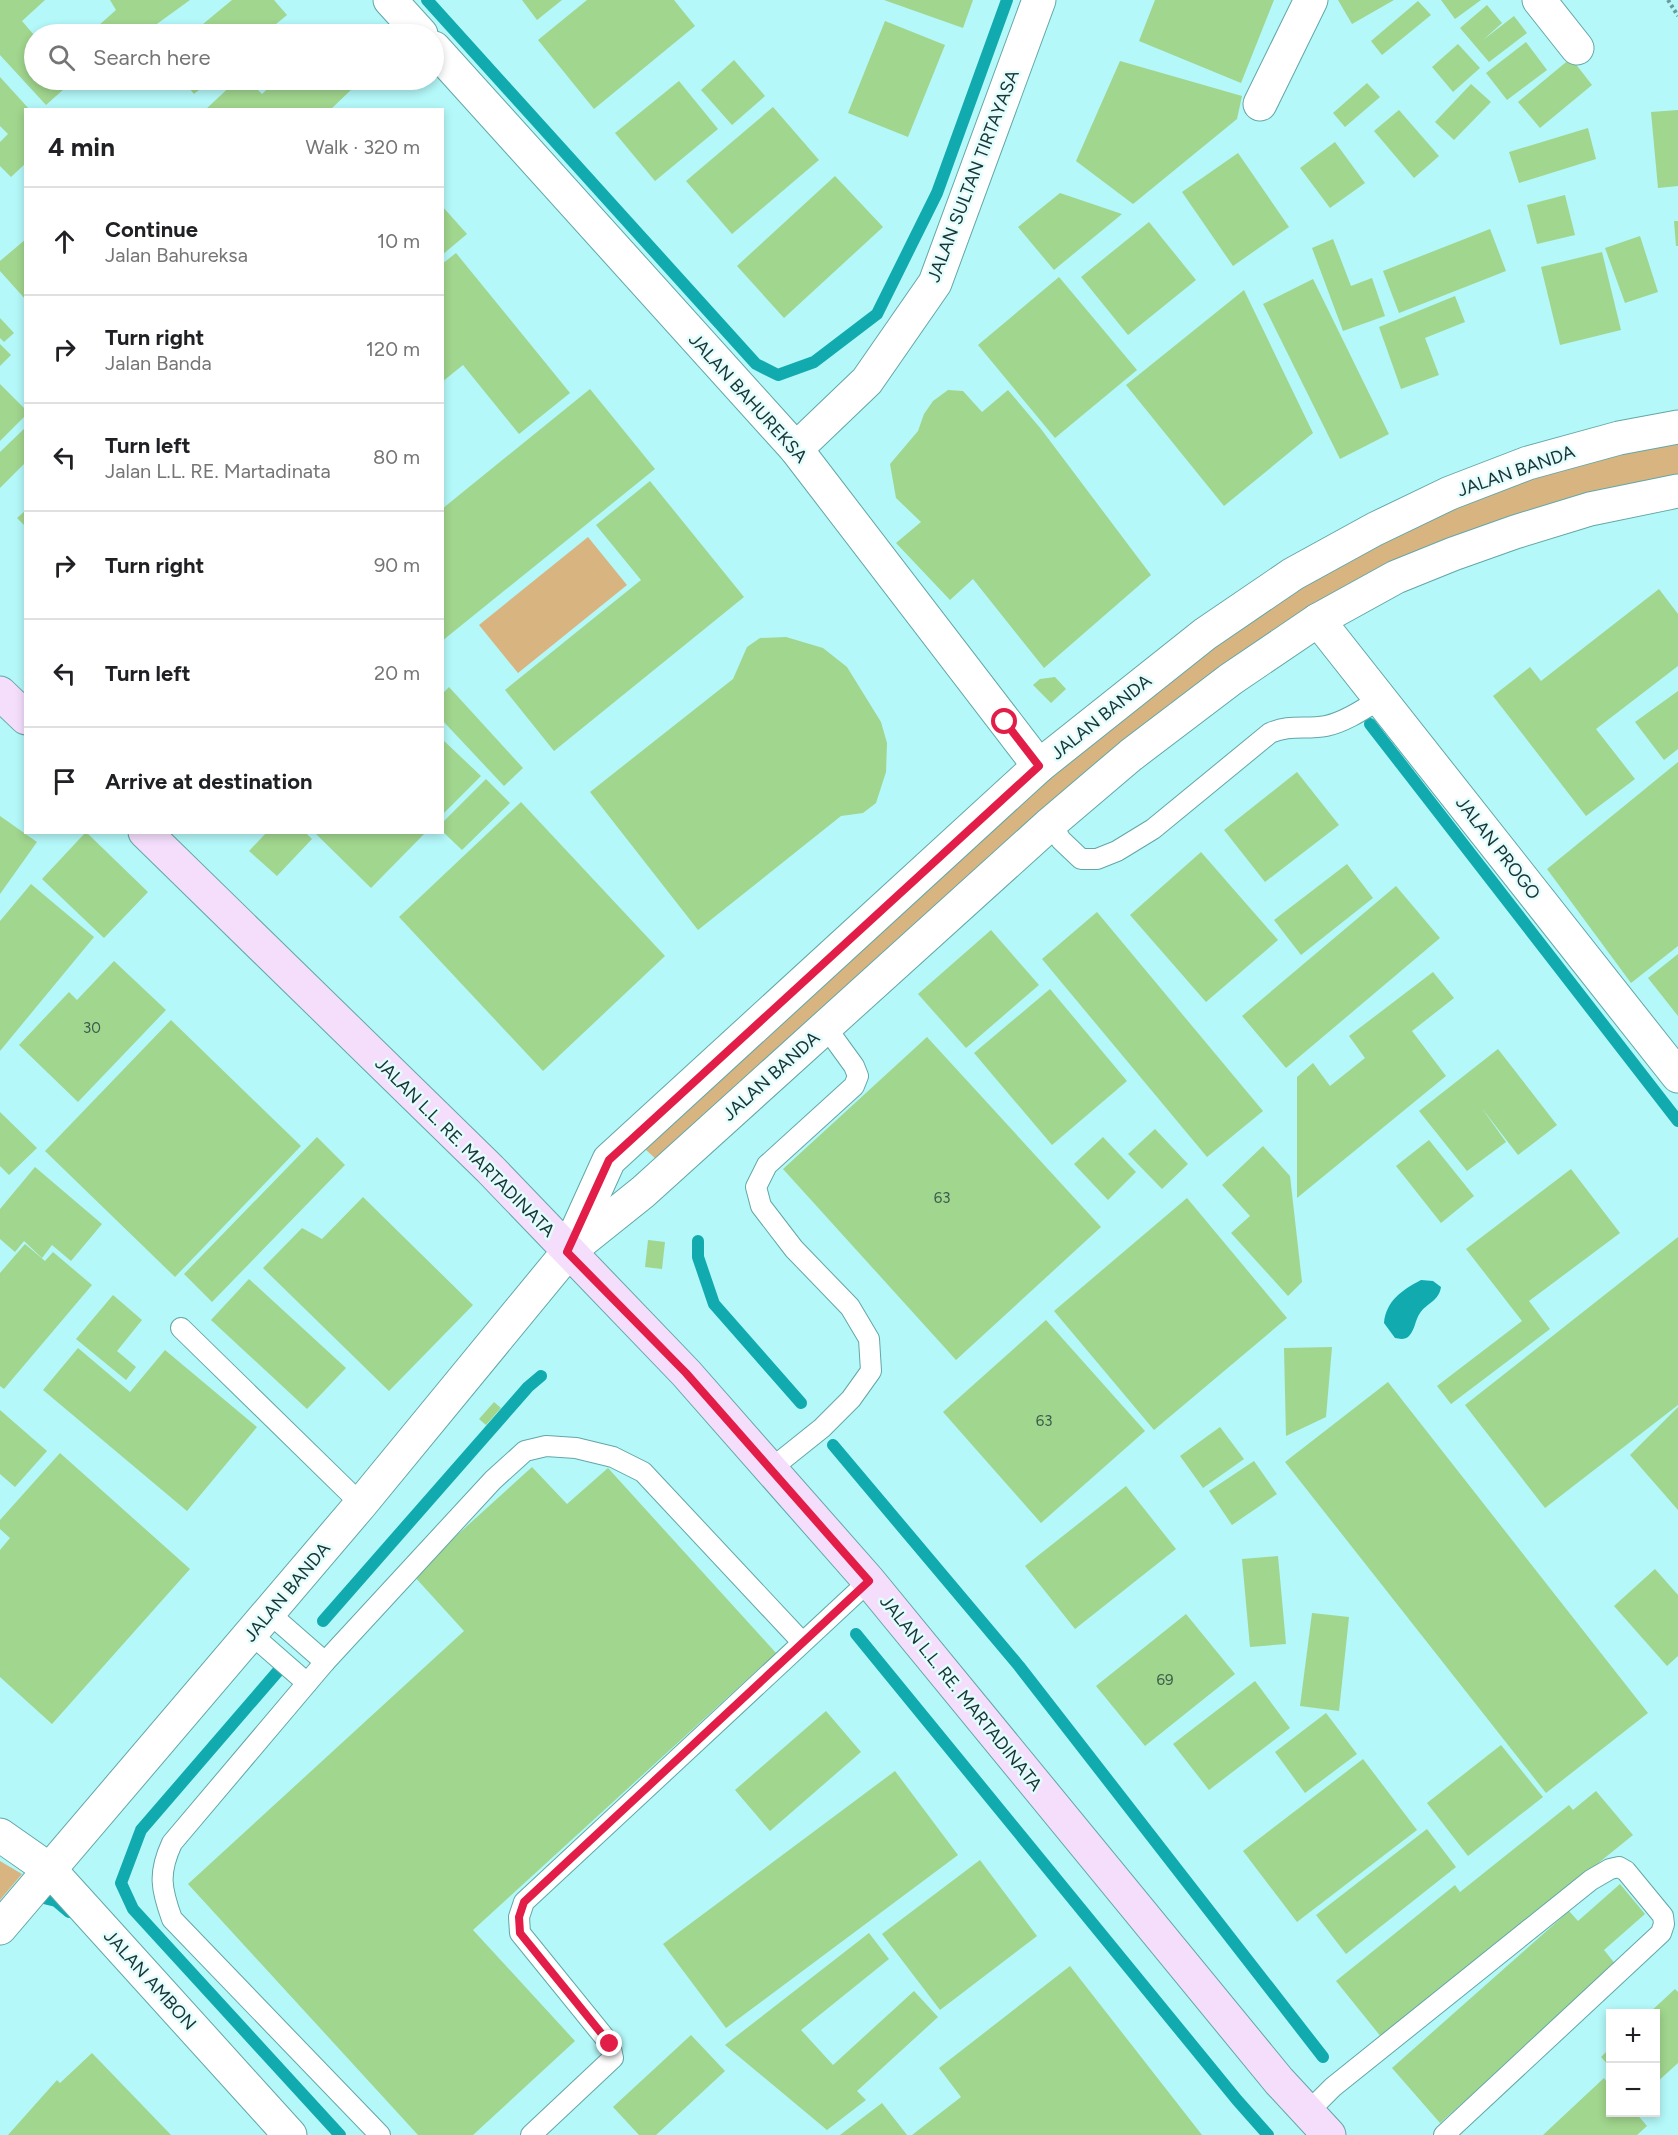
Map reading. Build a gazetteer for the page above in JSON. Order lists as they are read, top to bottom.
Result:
{
  "streets": {
    "main road": ["JALAN L.L. RE. MARTADINATA"],
    "street": [
      "JALAN SULTAN TIRTAYASA",
      "JALAN BAHUREKSA",
      "JALAN BANDA",
      "JALAN PROGO",
      "JALAN AMBON"
    ]
  },
  "crossings": [
    ["JALAN SULTAN TIRTAYASA", "JALAN BAHUREKSA"],
    ["JALAN BAHUREKSA", "JALAN BANDA"],
    ["JALAN BANDA", "JALAN PROGO"],
    ["JALAN BANDA", "JALAN L.L. RE. MARTADINATA"],
    ["JALAN BANDA", "JALAN AMBON"]
  ],
  "house_numbers": [
    "30",
    "63",
    "63",
    "69"
  ],
  "page": {
    "search": "Search here",
    "heading": ["4 min", "Walk · 320 m"],
    "list": [
      ["Continue", "Jalan Bahureksa", "10 m"],
      ["Turn right", "Jalan Banda", "120 m"],
      ["Turn left", "Jalan L.L. RE. Martadinata", "80 m"],
      ["Turn right", "90 m"],
      ["Turn left", "20 m"],
      "Arrive at destination"
    ],
    "map_buttons": ["+", "−"]
  }
}
